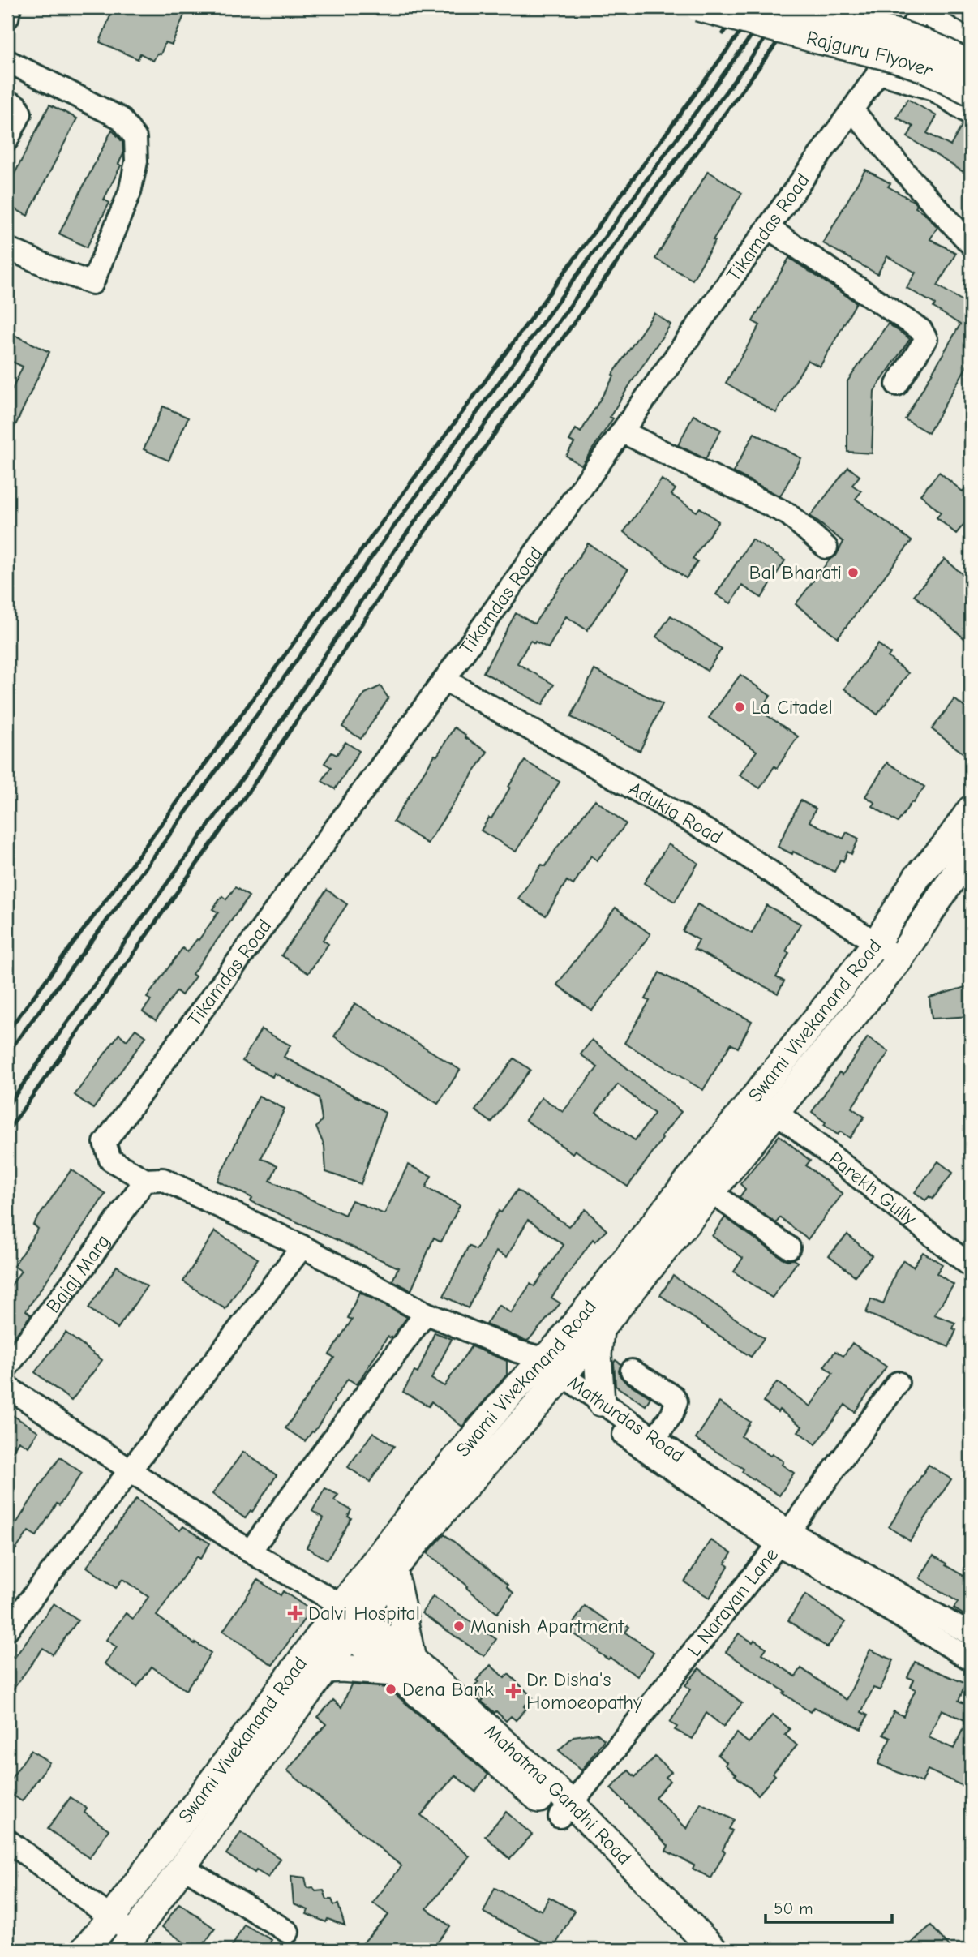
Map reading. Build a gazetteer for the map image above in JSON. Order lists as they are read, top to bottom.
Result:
{
  "streets": {
    "main road": ["Rajguru Flyover", "Swami Vivekanand Road", "Mahatma Gandhi Road"],
    "street": [
      "Tikamdas Road",
      "Adukia Road",
      "Parekh Gully",
      "Bajaj Marg",
      "Mathurdas Road",
      "L Narayan Lane"
    ]
  },
  "crossings": [
    ["Tikamdas Road", "Adukia Road"],
    ["Tikamdas Road", "Bajaj Marg"],
    ["Adukia Road", "Swami Vivekanand Road"],
    ["Swami Vivekanand Road", "Parekh Gully"],
    ["Swami Vivekanand Road", "Mathurdas Road"],
    ["Swami Vivekanand Road", "Mahatma Gandhi Road"],
    ["Mathurdas Road", "L Narayan Lane"],
    ["L Narayan Lane", "Mahatma Gandhi Road"]
  ],
  "places": {
    "other": [
      "Bal Bharati",
      "La Citadel",
      "Manish Apartment",
      "Dena Bank"
    ],
    "health": ["Dalvi Hospital", "Dr. Disha's Homoeopathy"]
  },
  "scale_bar": "50 m"
}
